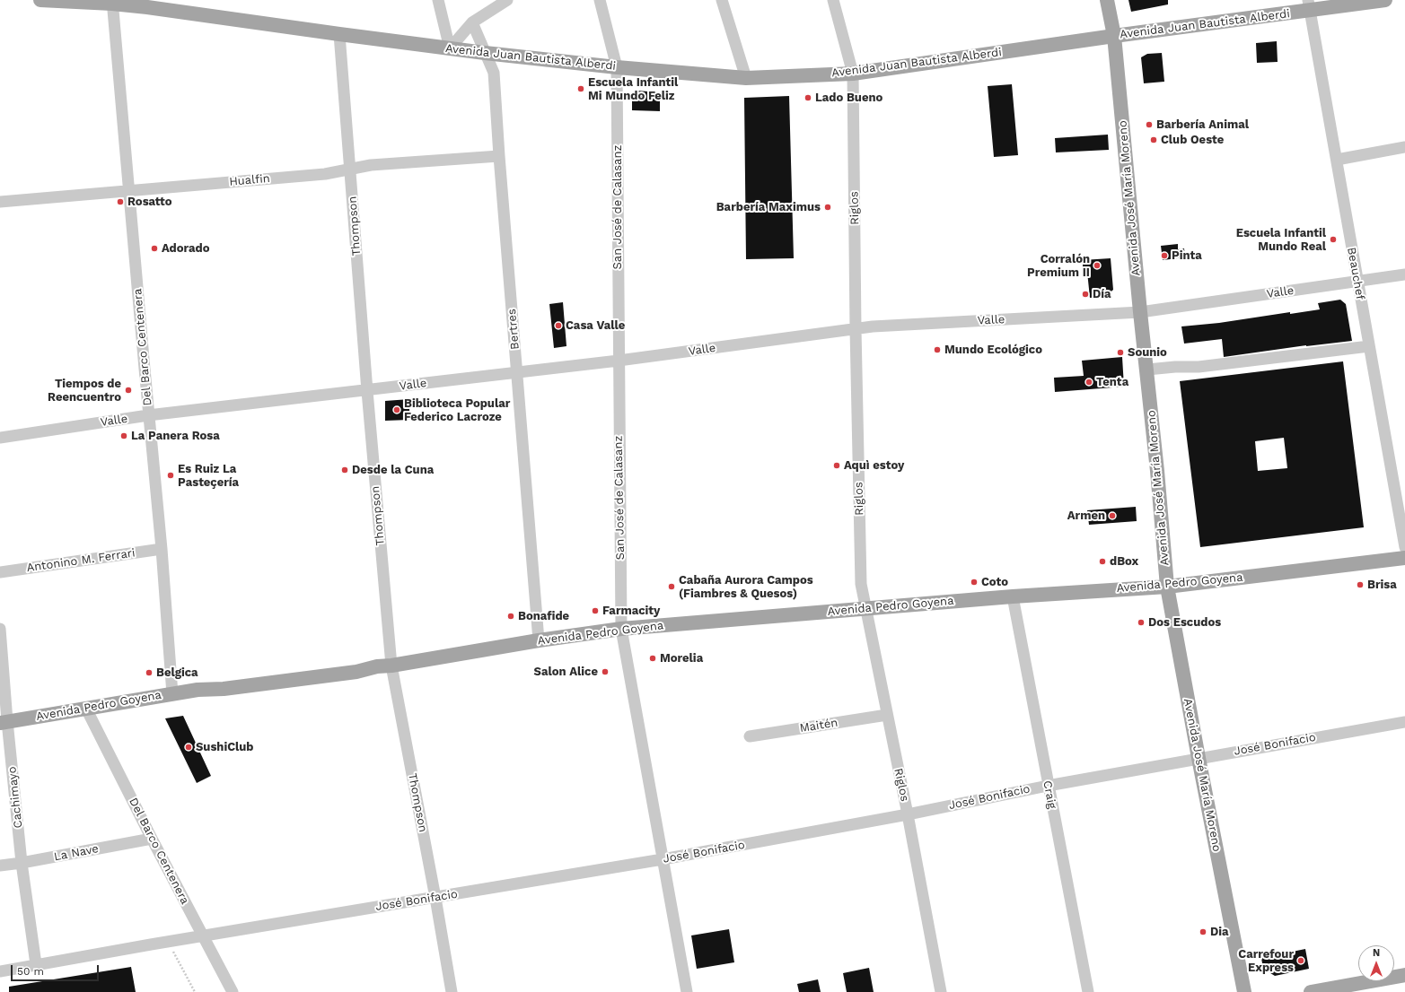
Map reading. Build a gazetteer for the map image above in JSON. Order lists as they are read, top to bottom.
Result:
{
  "streets": {
    "main road": ["Avenida Juan Bautista Alberdi", "Avenida José María Moreno", "Avenida Pedro Goyena"],
    "street": [
      "Hualfin",
      "San José de Calasanz",
      "Riglos",
      "Thompson",
      "Beauchef",
      "Valle",
      "Bertres",
      "Del Barco Centenera",
      "Antonino M. Ferrari",
      "Maitén",
      "José Bonifacio",
      "Craig",
      "Cachimayo",
      "La Nave"
    ]
  },
  "crossings": [
    ["Avenida Juan Bautista Alberdi", "Avenida José María Moreno"],
    ["Avenida Juan Bautista Alberdi", "San José de Calasanz"],
    ["Avenida Juan Bautista Alberdi", "Riglos"],
    ["Avenida Juan Bautista Alberdi", "Thompson"],
    ["Avenida Juan Bautista Alberdi", "Beauchef"],
    ["Avenida Juan Bautista Alberdi", "Bertres"],
    ["Avenida Juan Bautista Alberdi", "Del Barco Centenera"],
    ["Hualfin", "Thompson"],
    ["Hualfin", "Bertres"],
    ["Hualfin", "Del Barco Centenera"],
    ["Avenida José María Moreno", "Valle"],
    ["Avenida José María Moreno", "Avenida Pedro Goyena"],
    ["Avenida José María Moreno", "José Bonifacio"],
    ["San José de Calasanz", "Valle"],
    ["San José de Calasanz", "Avenida Pedro Goyena"],
    ["San José de Calasanz", "José Bonifacio"],
    ["Riglos", "Valle"],
    ["Riglos", "Avenida Pedro Goyena"],
    ["Riglos", "Maitén"],
    ["Riglos", "José Bonifacio"],
    ["Thompson", "Valle"],
    ["Thompson", "Avenida Pedro Goyena"],
    ["Thompson", "José Bonifacio"],
    ["Beauchef", "Valle"],
    ["Valle", "Bertres"],
    ["Valle", "Del Barco Centenera"],
    ["Bertres", "Avenida Pedro Goyena"],
    ["Del Barco Centenera", "Antonino M. Ferrari"],
    ["Del Barco Centenera", "Avenida Pedro Goyena"],
    ["Del Barco Centenera", "José Bonifacio"],
    ["Del Barco Centenera", "La Nave"],
    ["Avenida Pedro Goyena", "Craig"],
    ["Avenida Pedro Goyena", "Cachimayo"],
    ["José Bonifacio", "Craig"],
    ["José Bonifacio", "Cachimayo"],
    ["Cachimayo", "La Nave"]
  ],
  "places": [
    "Escuela Infantil Mi Mundo Feliz",
    "Lado Bueno",
    "Barbería Animal",
    "Club Oeste",
    "Rosatto",
    "Barbería Maximus",
    "Escuela Infantil Mundo Real",
    "Adorado",
    "Pinta",
    "Corralón Premium II",
    "Día",
    "Casa Valle",
    "Mundo Ecológico",
    "Sounio",
    "Tenta",
    "Tiempos de Reencuentro",
    "Biblioteca Popular Federico Lacroze",
    "La Panera Rosa",
    "Aquì estoy",
    "Desde la Cuna",
    "Es Ruiz La Pasteçería",
    "Armen",
    "dBox",
    "Coto",
    "Brisa",
    "Cabaña Aurora Campos (Fiambres & Quesos)",
    "Farmacity",
    "Bonafide",
    "Dos Escudos",
    "Morelia",
    "Salon Alice",
    "Belgica",
    "SushiClub",
    "Dia",
    "Carrefour Express"
  ],
  "scale_bar": "50 m",
  "north": "top"
}
